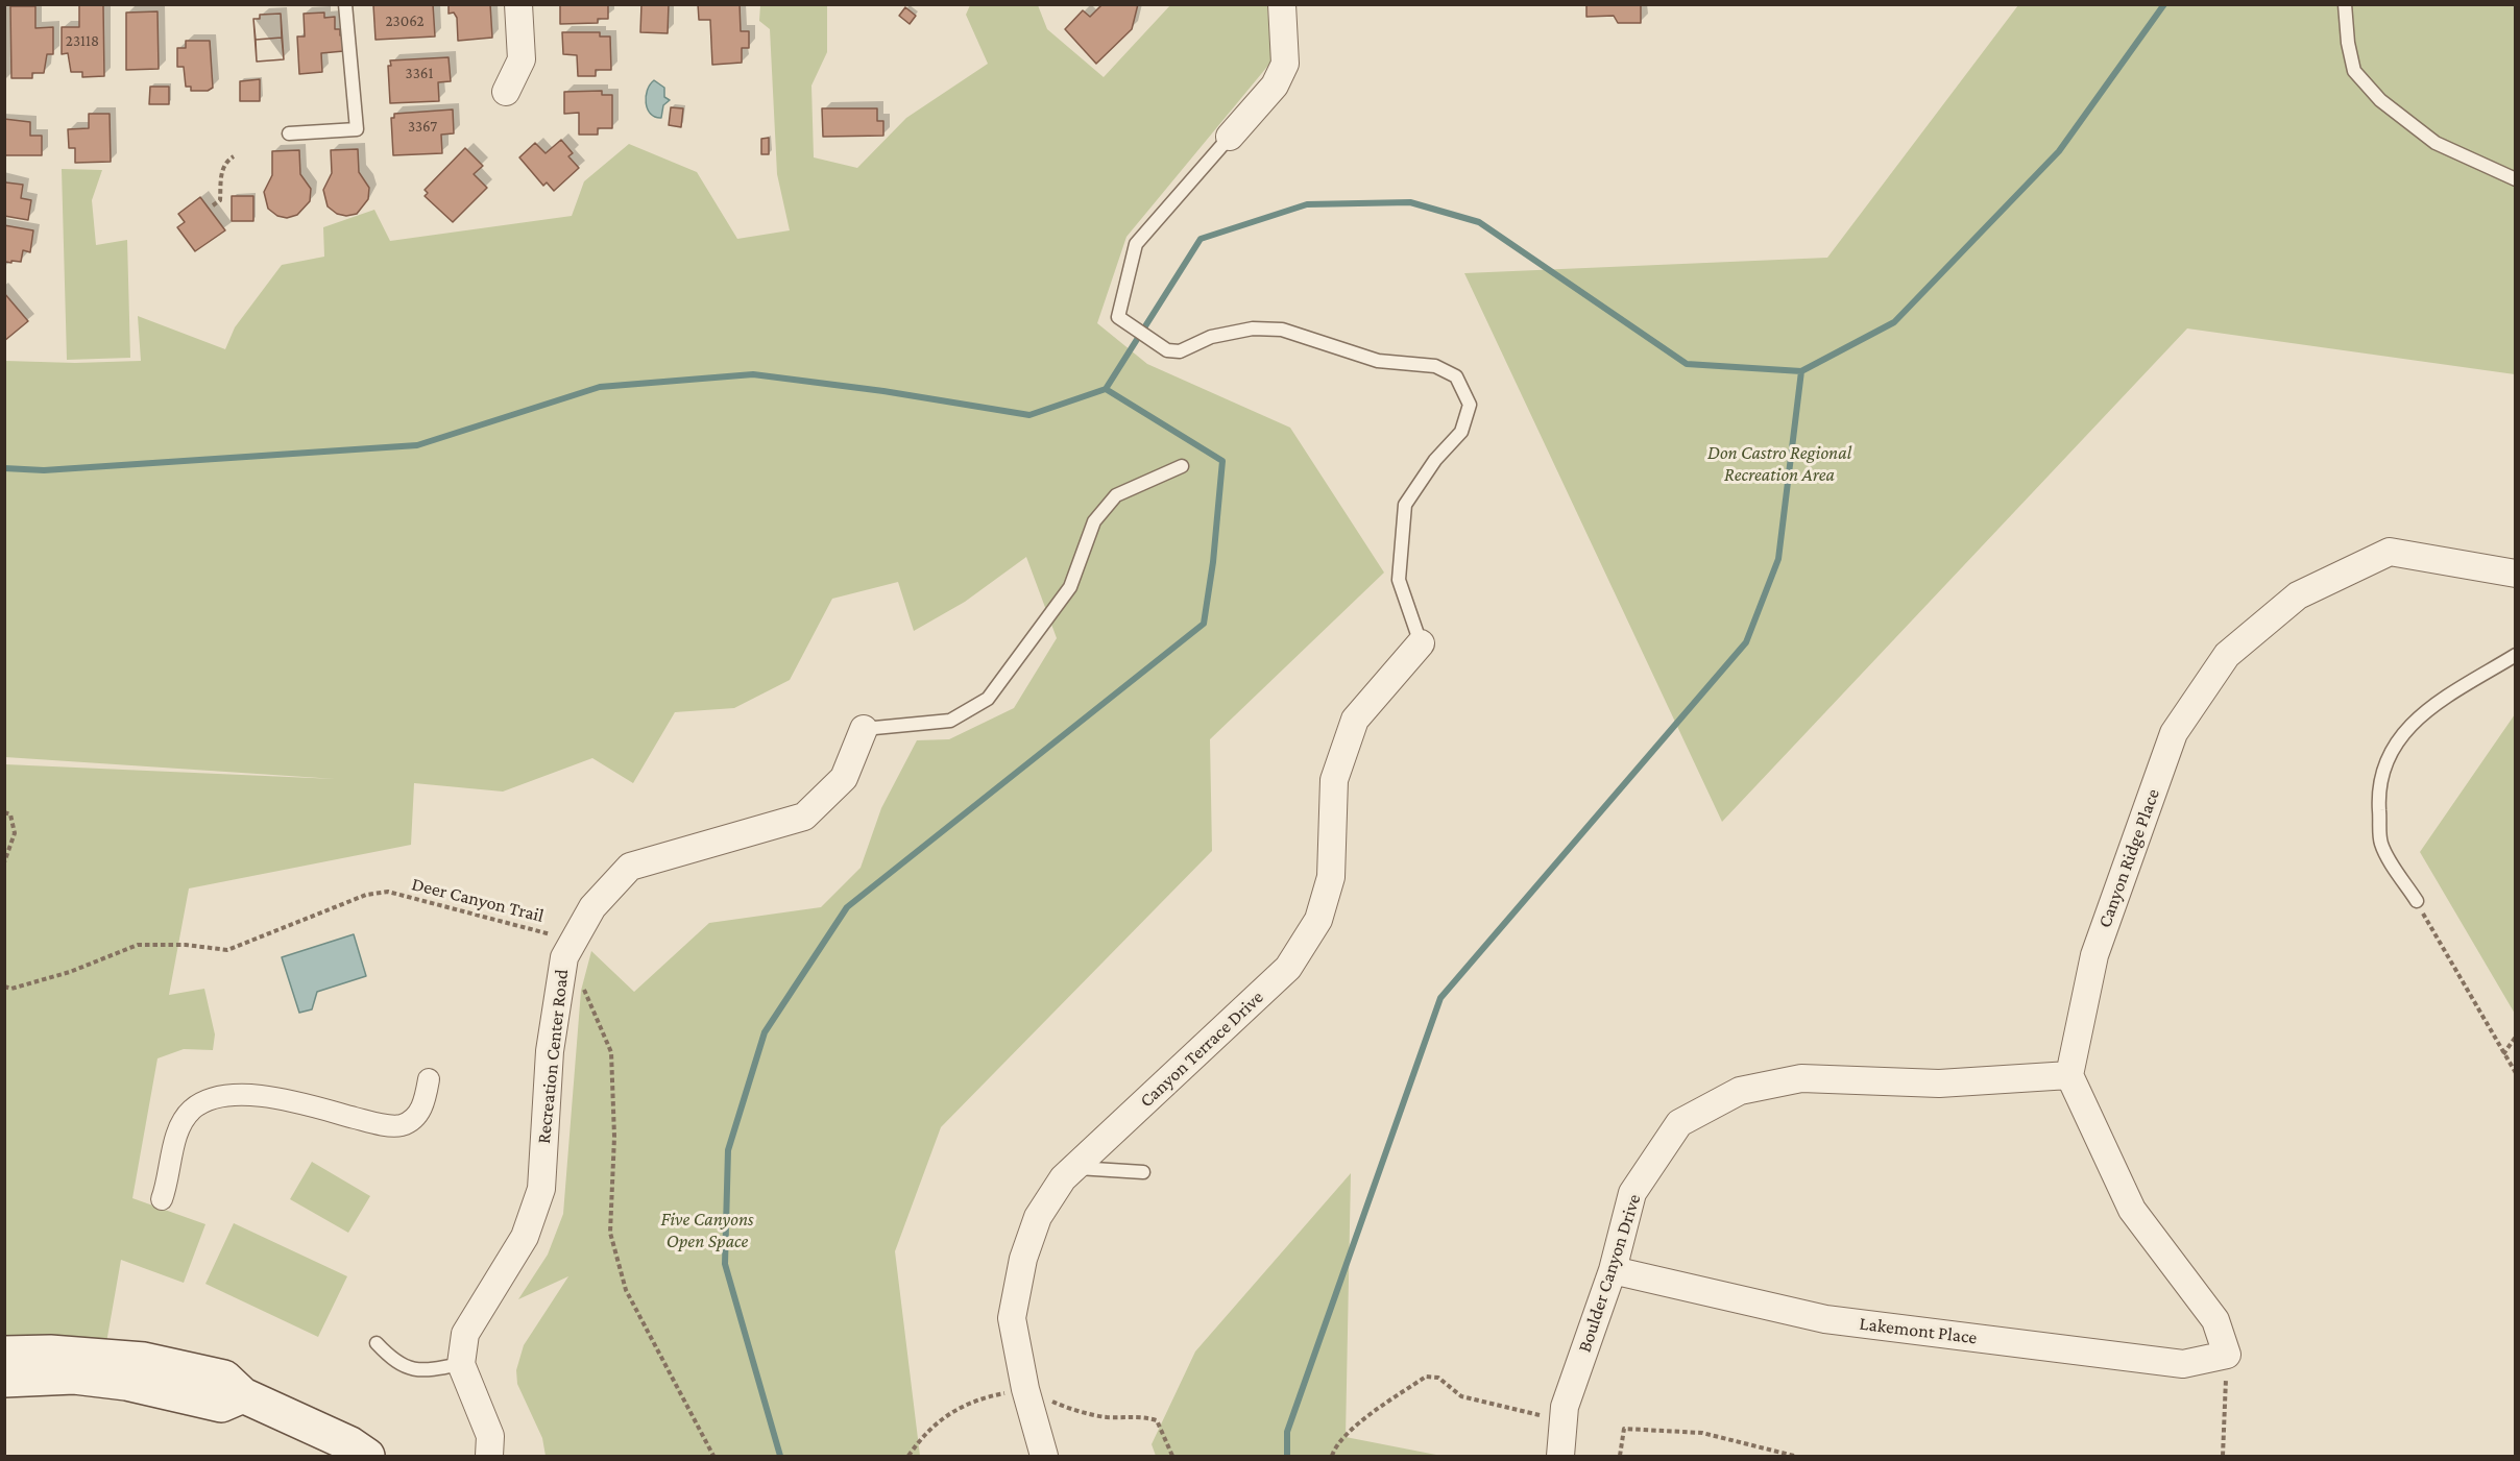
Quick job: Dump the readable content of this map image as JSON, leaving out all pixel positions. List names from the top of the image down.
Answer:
{
  "streets": {
    "street": [
      "Canyon Ridge Place",
      "Canyon Terrace Drive",
      "Recreation Center Road",
      "Boulder Canyon Drive",
      "Lakemont Place"
    ],
    "path": ["Deer Canyon Trail"]
  },
  "crossings": [
    ["Canyon Ridge Place", "Boulder Canyon Drive"],
    ["Deer Canyon Trail", "Recreation Center Road"],
    ["Boulder Canyon Drive", "Lakemont Place"]
  ],
  "parks": ["Don Castro Regional Recreation Area", "Five Canyons Open Space"],
  "house_numbers": [
    "23062",
    "23118",
    "3361",
    "3367"
  ]
}
